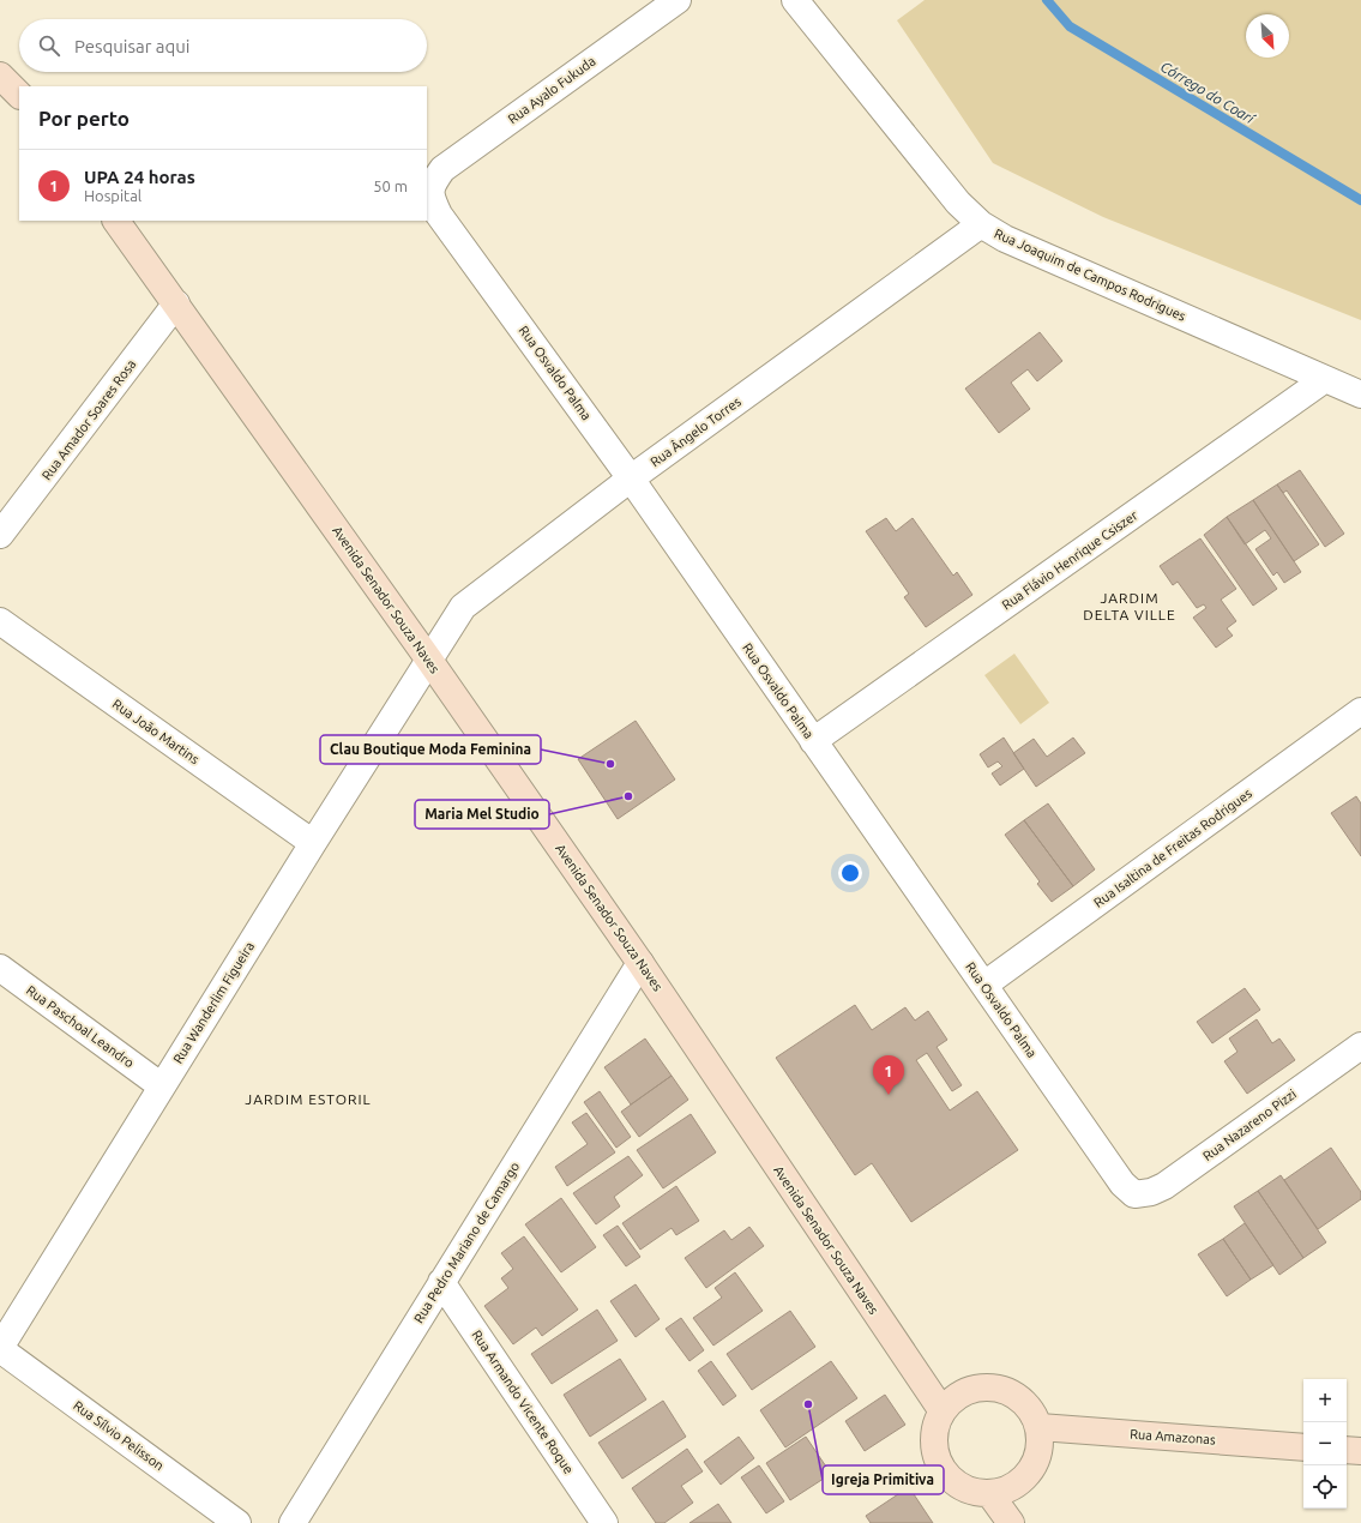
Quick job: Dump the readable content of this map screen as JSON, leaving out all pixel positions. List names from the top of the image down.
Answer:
{
  "streets": {
    "street": [
      "Rua Ayalo Fukuda",
      "Rua Joaquim de Campos Rodrigues",
      "Rua Osvaldo Palma",
      "Rua Amador Soares Rosa",
      "Rua Ângelo Torres",
      "Rua Flávio Henrique Csiszer",
      "Avenida Senador Souza Naves",
      "Rua João Martins",
      "Rua Isaltina de Freitas Rodrigues",
      "Rua Wanderlim Figueira",
      "Rua Paschoal Leandro",
      "Rua Nazareno Pizzi",
      "Rua Pedro Mariano de Camargo",
      "Rua Armando Vicente Roque",
      "Rua Sílvio Pelisson",
      "Rua Amazonas"
    ]
  },
  "crossings": [
    ["Rua Ayalo Fukuda", "Rua Osvaldo Palma"],
    ["Rua Joaquim de Campos Rodrigues", "Rua Ângelo Torres"],
    ["Rua Joaquim de Campos Rodrigues", "Rua Flávio Henrique Csiszer"],
    ["Rua Osvaldo Palma", "Rua Ângelo Torres"],
    ["Rua Osvaldo Palma", "Rua Flávio Henrique Csiszer"],
    ["Rua Osvaldo Palma", "Rua Isaltina de Freitas Rodrigues"],
    ["Rua Osvaldo Palma", "Rua Nazareno Pizzi"],
    ["Rua Amador Soares Rosa", "Avenida Senador Souza Naves"],
    ["Rua Ângelo Torres", "Avenida Senador Souza Naves"],
    ["Rua Ângelo Torres", "Rua Wanderlim Figueira"],
    ["Avenida Senador Souza Naves", "Rua Wanderlim Figueira"],
    ["Avenida Senador Souza Naves", "Rua Pedro Mariano de Camargo"],
    ["Avenida Senador Souza Naves", "Rua Amazonas"],
    ["Rua João Martins", "Rua Wanderlim Figueira"],
    ["Rua Wanderlim Figueira", "Rua Paschoal Leandro"],
    ["Rua Wanderlim Figueira", "Rua Sílvio Pelisson"],
    ["Rua Pedro Mariano de Camargo", "Rua Armando Vicente Roque"]
  ],
  "districts": ["JARDIM DELTA VILLE", "JARDIM ESTORIL"],
  "water": ["Córrego do Coarí"],
  "places": ["Clau Boutique Moda Feminina", "Maria Mel Studio", "Igreja Primitiva"],
  "north": "bottom right",
  "page": {
    "search": "Pesquisar aqui",
    "heading": "Por perto",
    "list": [
      {
        "mark": "1",
        "name": "UPA 24 horas",
        "note": "Hospital",
        "value": "50 m"
      }
    ],
    "pins": "1",
    "map_buttons": ["+", "−"]
  }
}
